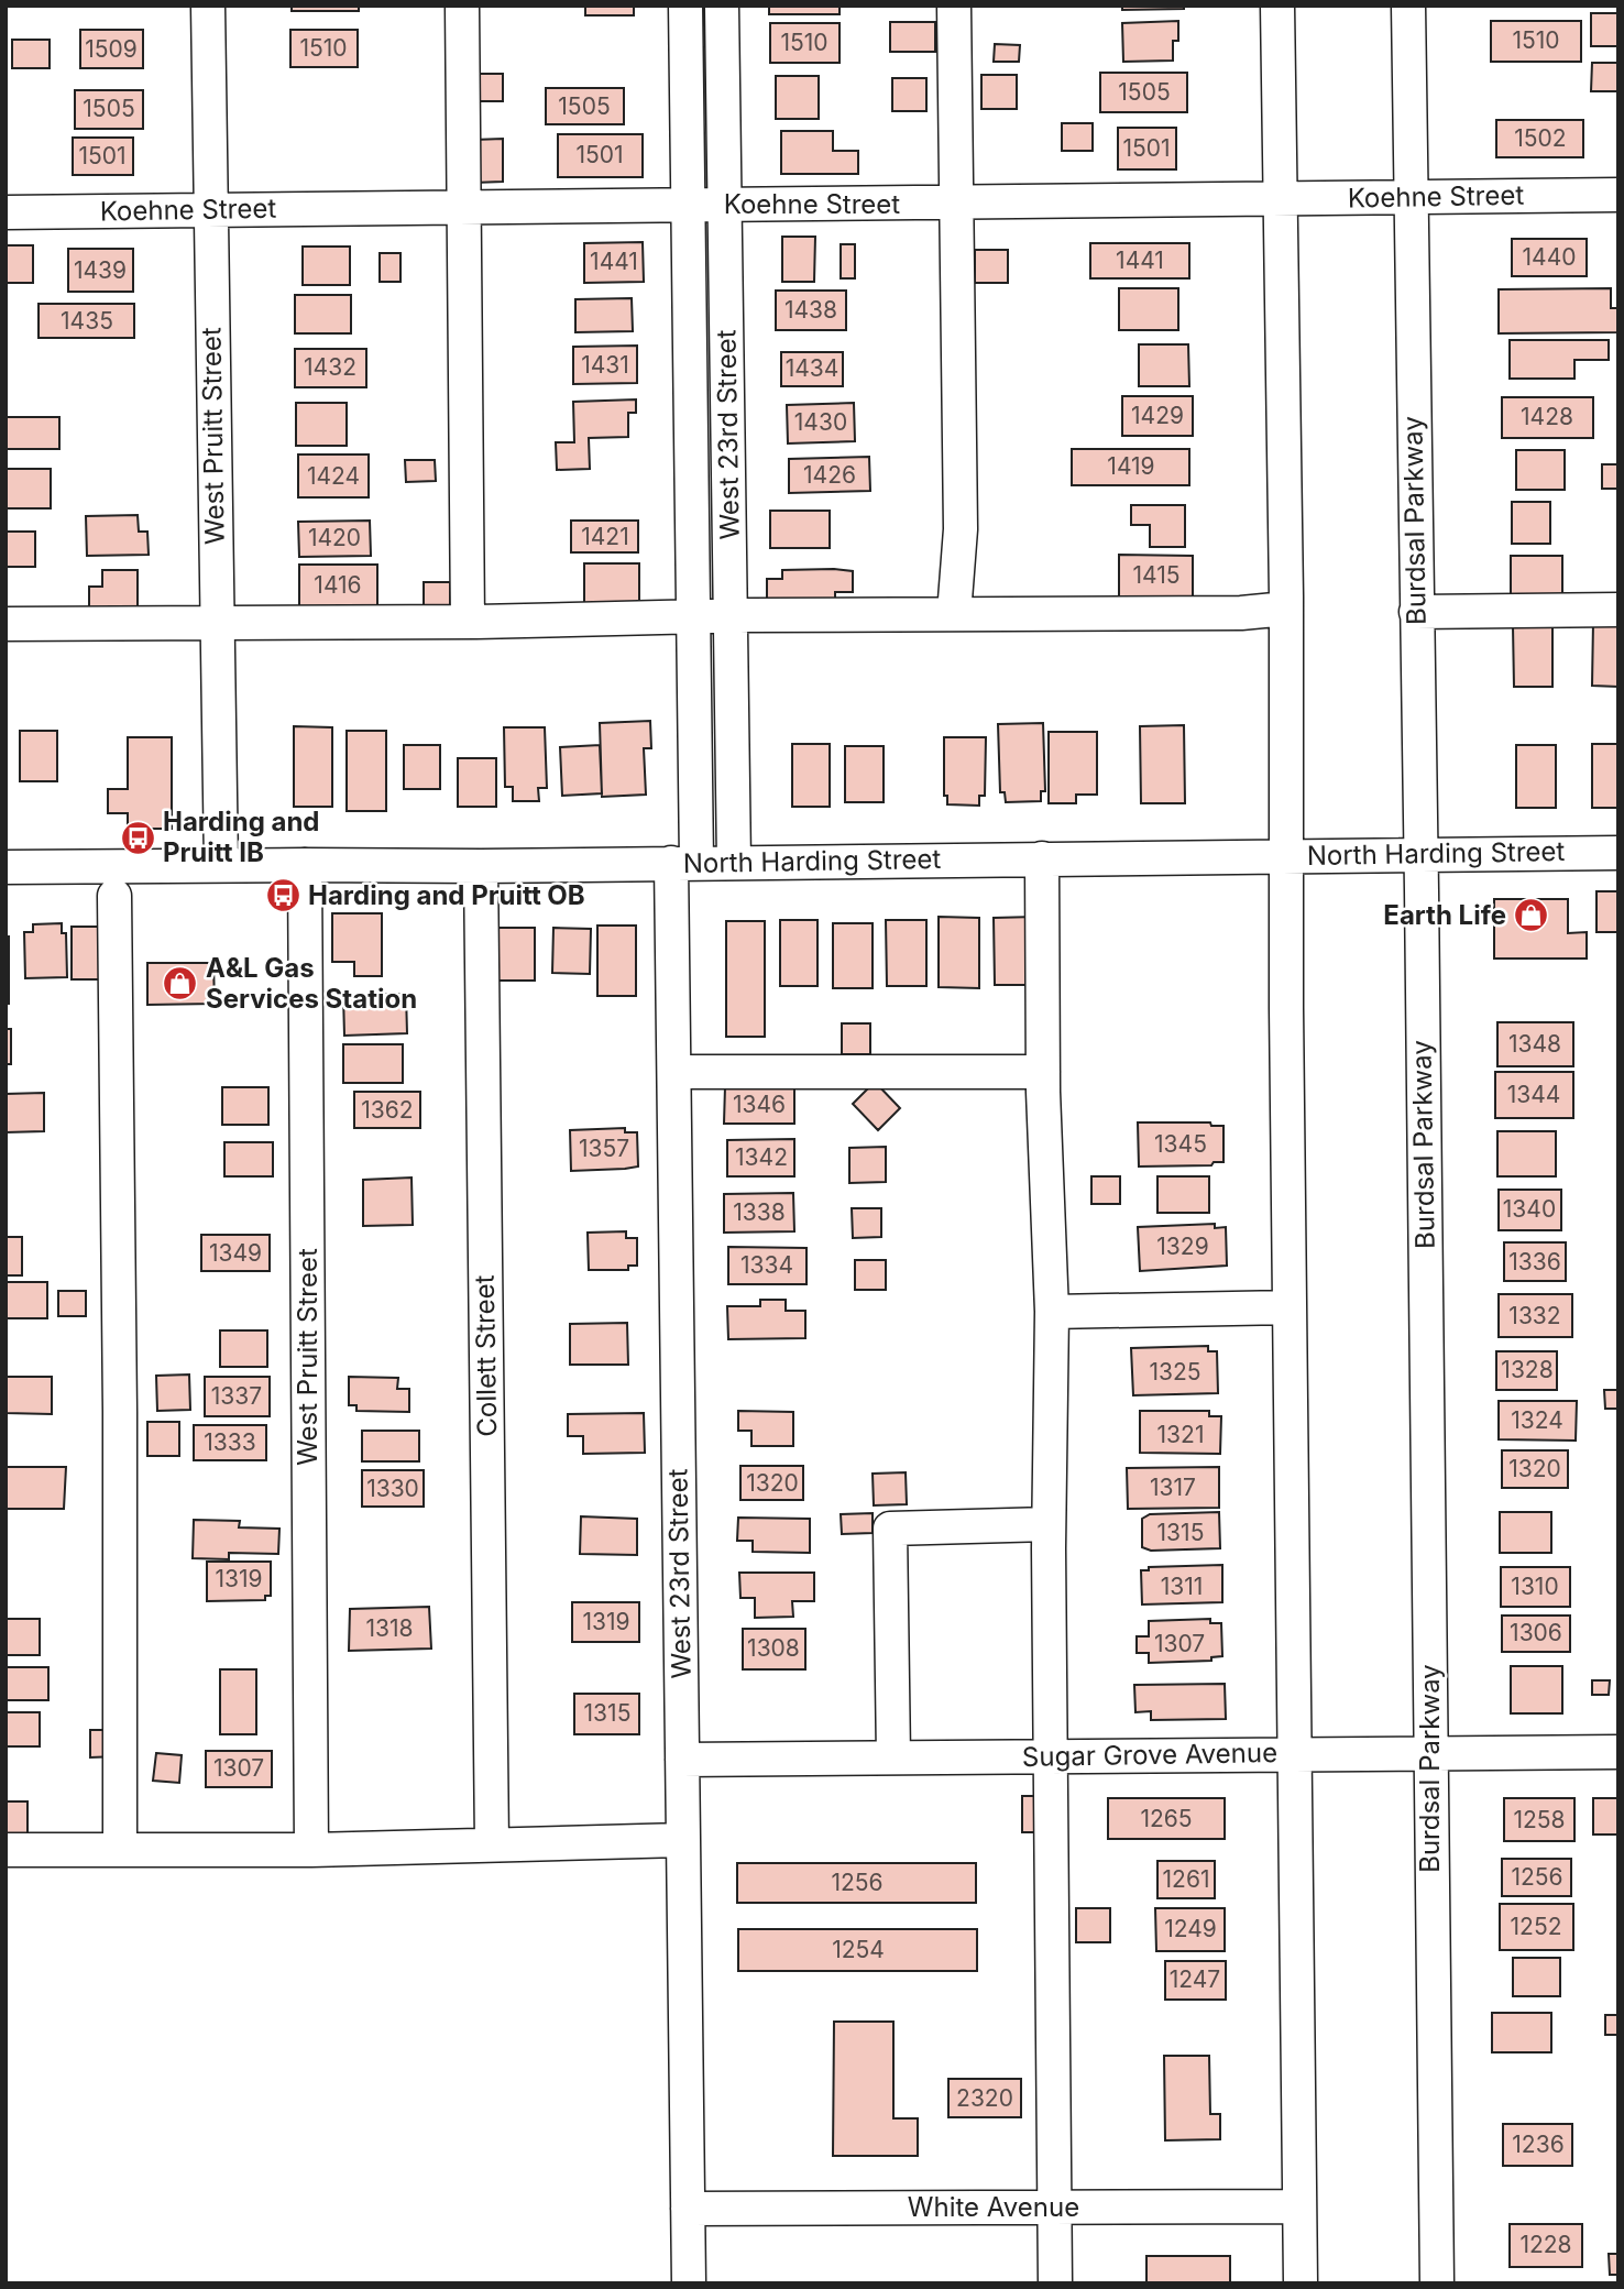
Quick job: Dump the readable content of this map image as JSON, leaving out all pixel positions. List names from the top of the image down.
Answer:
{
  "streets": {
    "street": [
      "Koehne Street",
      "West 23rd Street",
      "West Pruitt Street",
      "Burdsal Parkway",
      "North Harding Street",
      "Collett Street",
      "Sugar Grove Avenue",
      "White Avenue"
    ]
  },
  "crossings": [
    ["Koehne Street", "West 23rd Street"],
    ["Koehne Street", "West Pruitt Street"],
    ["Koehne Street", "Burdsal Parkway"],
    ["West 23rd Street", "North Harding Street"],
    ["West 23rd Street", "Sugar Grove Avenue"],
    ["West 23rd Street", "White Avenue"],
    ["West Pruitt Street", "North Harding Street"],
    ["Burdsal Parkway", "North Harding Street"],
    ["Burdsal Parkway", "Sugar Grove Avenue"],
    ["North Harding Street", "Collett Street"]
  ],
  "places": {
    "bus stop": ["Harding and Pruitt IB", "Harding and Pruitt OB"],
    "shop": ["Earth Life", "A&L Gas Services Station"]
  },
  "house_numbers": [
    "1510",
    "1510",
    "1510",
    "1509",
    "1505",
    "1505",
    "1505",
    "1502",
    "1501",
    "1501",
    "1501",
    "1440",
    "1441",
    "1441",
    "1439",
    "1438",
    "1435",
    "1431",
    "1432",
    "1434",
    "1429",
    "1428",
    "1430",
    "1419",
    "1426",
    "1424",
    "1421",
    "1420",
    "1415",
    "1416",
    "1348",
    "1344",
    "1346",
    "1362",
    "1345",
    "1357",
    "1342",
    "1340",
    "1338",
    "1329",
    "1349",
    "1336",
    "1334",
    "1332",
    "1328",
    "1325",
    "1337",
    "1324",
    "1321",
    "1333",
    "1320",
    "1320",
    "1317",
    "1330",
    "1315",
    "1319",
    "1311",
    "1310",
    "1319",
    "1318",
    "1306",
    "1307",
    "1308",
    "1315",
    "1307",
    "1265",
    "1258",
    "1256",
    "1261",
    "1256",
    "1252",
    "1249",
    "1254",
    "1247",
    "2320",
    "1236",
    "1228"
  ]
}
